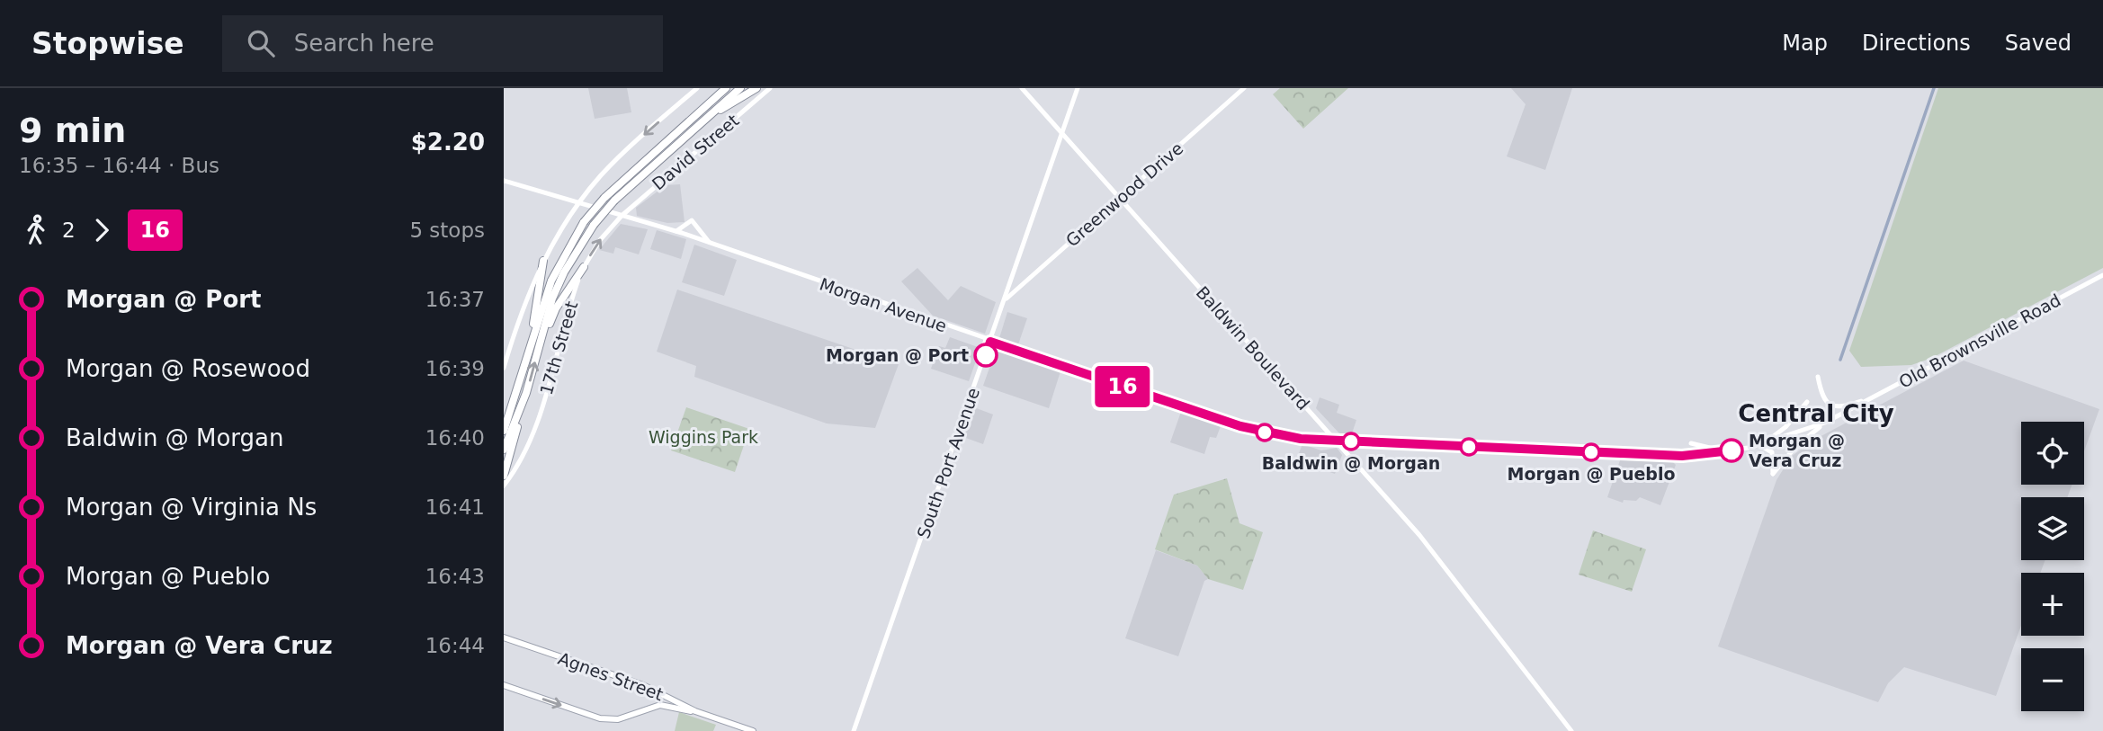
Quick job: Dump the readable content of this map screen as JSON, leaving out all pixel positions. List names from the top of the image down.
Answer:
{
  "streets": {
    "main road": [
      "David Street",
      "Greenwood Drive",
      "Morgan Avenue",
      "Old Brownsville Road",
      "17th Street",
      "Baldwin Boulevard",
      "South Port Avenue",
      "Agnes Street"
    ]
  },
  "crossings": [
    ["David Street", "Morgan Avenue"],
    ["David Street", "17th Street"],
    ["Greenwood Drive", "Baldwin Boulevard"],
    ["Greenwood Drive", "South Port Avenue"],
    ["Morgan Avenue", "Old Brownsville Road"],
    ["Morgan Avenue", "17th Street"],
    ["Morgan Avenue", "Baldwin Boulevard"],
    ["Morgan Avenue", "South Port Avenue"],
    ["Baldwin Boulevard", "South Port Avenue"]
  ],
  "districts": ["Central City"],
  "parks": ["Wiggins Park"],
  "places": [
    "Morgan @ Port",
    "Baldwin @ Morgan",
    "Morgan @ Vera Cruz",
    "Morgan @ Pueblo"
  ],
  "lines": ["bus line 16"],
  "page": {
    "header": "Stopwise",
    "search": "Search here",
    "nav": ["Map", "Directions", "Saved"],
    "heading": ["9 min", "16:35 – 16:44 · Bus", "$2.20"],
    "on_map": "16",
    "legs": ["2", "16", "5 stops"],
    "list": [
      {
        "name": "Morgan @ Port",
        "value": "16:37"
      },
      {
        "name": "Morgan @ Rosewood",
        "value": "16:39"
      },
      {
        "name": "Baldwin @ Morgan",
        "value": "16:40"
      },
      {
        "name": "Morgan @ Virginia Ns",
        "value": "16:41"
      },
      {
        "name": "Morgan @ Pueblo",
        "value": "16:43"
      },
      {
        "name": "Morgan @ Vera Cruz",
        "value": "16:44"
      }
    ],
    "map_buttons": ["+", "−"]
  }
}
